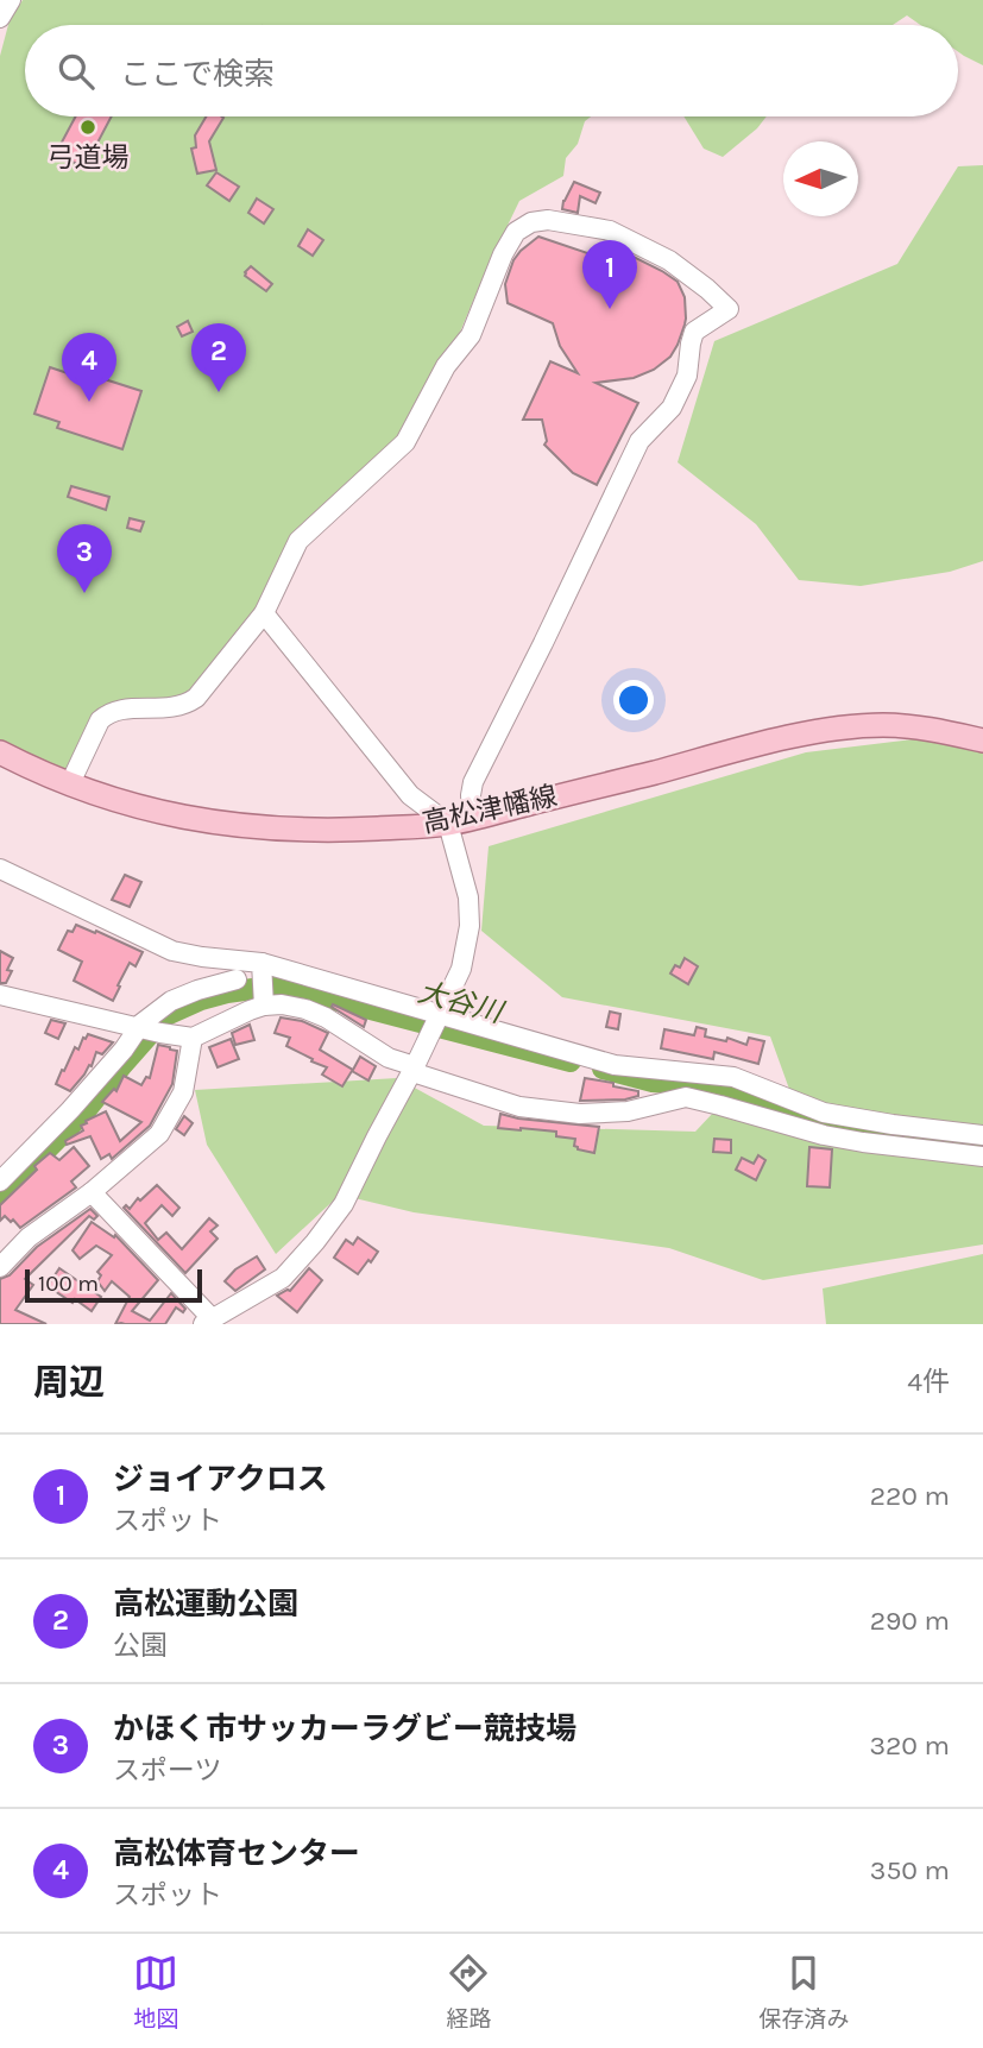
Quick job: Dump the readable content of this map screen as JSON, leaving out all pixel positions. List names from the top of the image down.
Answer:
{
  "streets": {
    "main road": ["高松津幡線"]
  },
  "water": ["大谷川"],
  "places": ["弓道場"],
  "scale_bar": "100 m",
  "north": "left",
  "page": {
    "search": "ここで検索",
    "pins": [
      "1",
      "2",
      "4",
      "3"
    ],
    "scale": "100 m",
    "heading": ["周辺", "4件"],
    "list": [
      {
        "mark": "1",
        "name": "ジョイアクロス",
        "note": "スポット",
        "value": "220 m"
      },
      {
        "mark": "2",
        "name": "高松運動公園",
        "note": "公園",
        "value": "290 m"
      },
      {
        "mark": "3",
        "name": "かほく市サッカーラグビー競技場",
        "note": "スポーツ",
        "value": "320 m"
      },
      {
        "mark": "4",
        "name": "高松体育センター",
        "note": "スポット",
        "value": "350 m"
      }
    ],
    "nav": ["地図", "経路", "保存済み"]
  }
}
